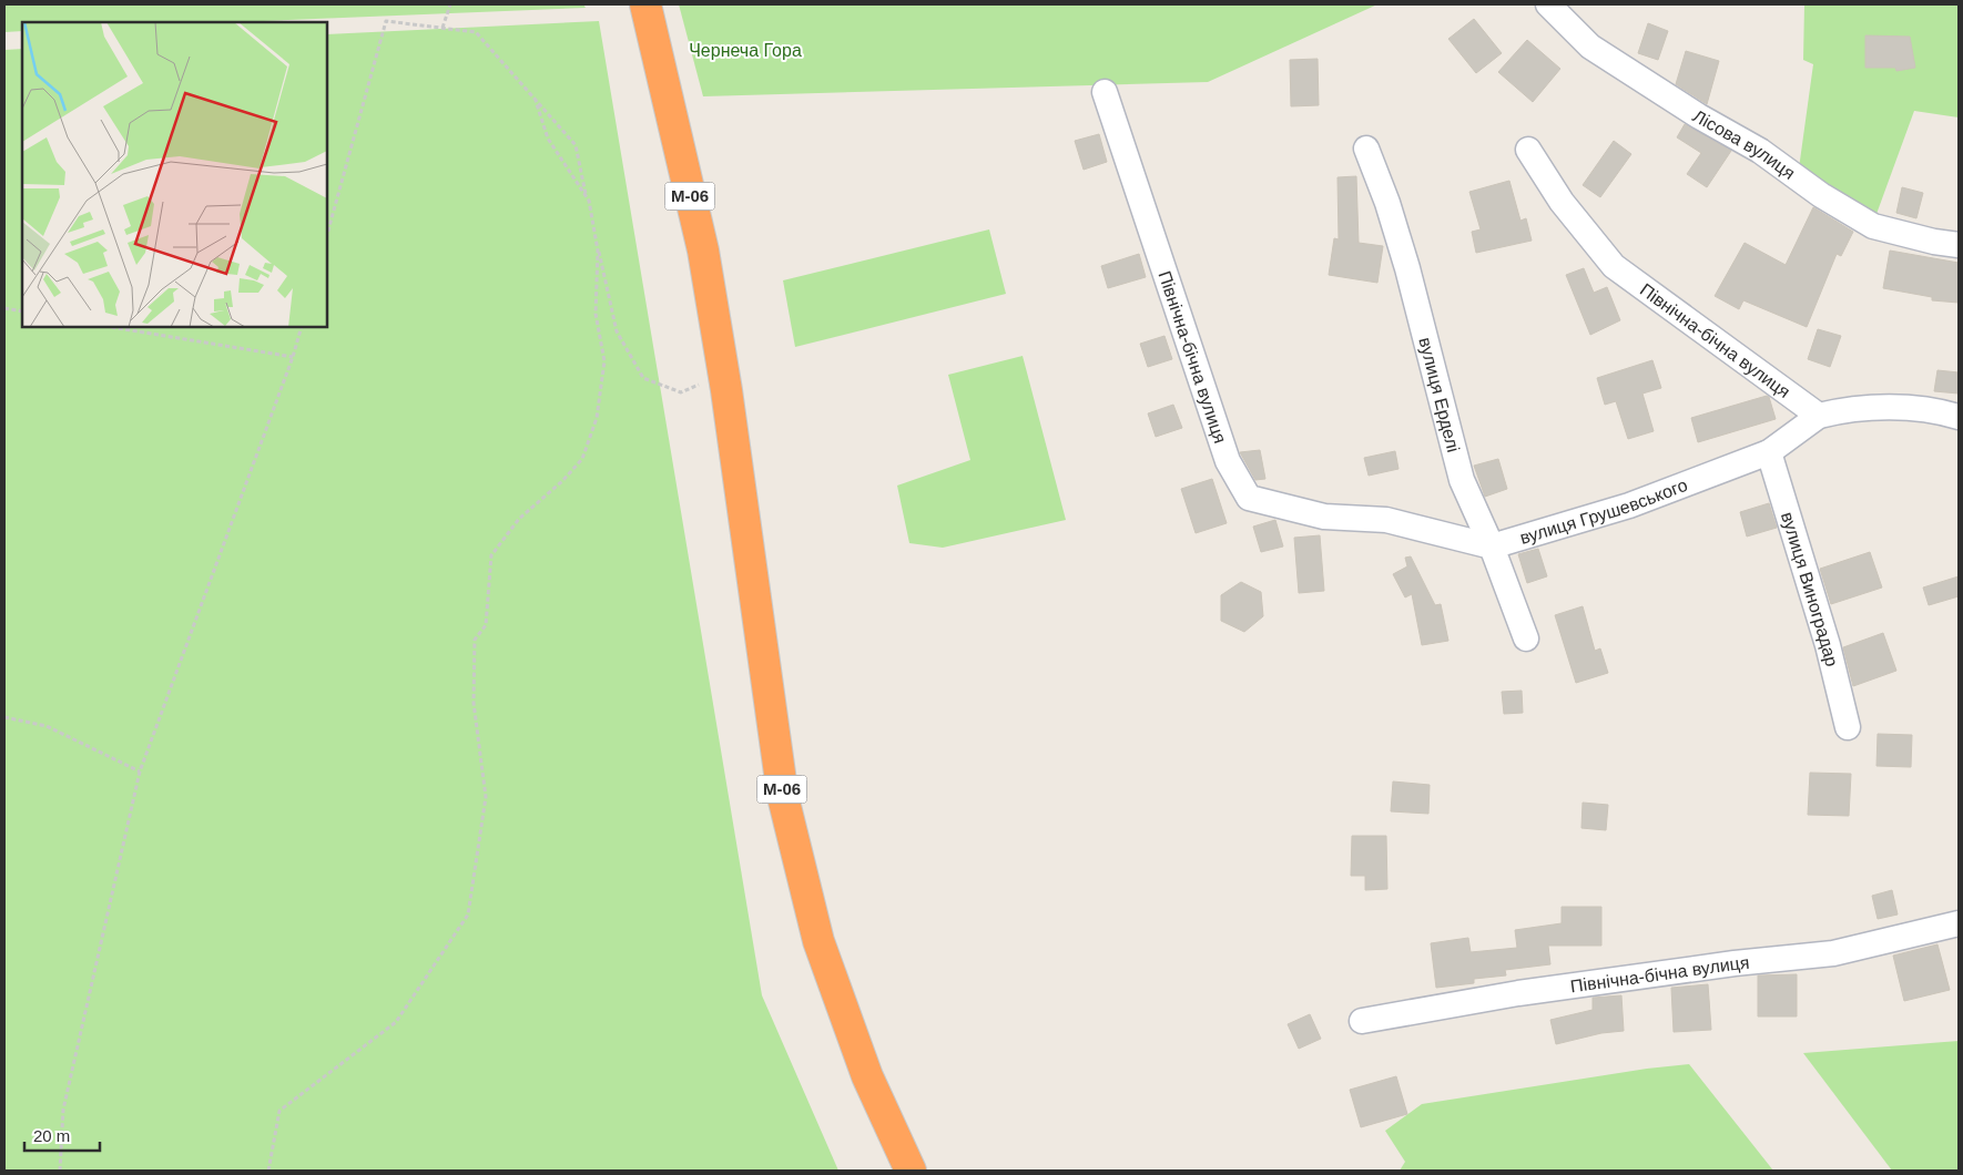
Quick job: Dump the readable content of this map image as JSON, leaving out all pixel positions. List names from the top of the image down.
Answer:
{
  "streets": {
    "highway": ["М-06"],
    "street": [
      "Лісова вулиця",
      "Північна-бічна вулиця",
      "вулиця Ерделі",
      "вулиця Грушевського",
      "вулиця Виноградар"
    ]
  },
  "crossings": [
    ["Північна-бічна вулиця", "вулиця Ерделі"],
    ["Північна-бічна вулиця", "вулиця Грушевського"],
    ["вулиця Ерделі", "вулиця Грушевського"],
    ["вулиця Грушевського", "вулиця Виноградар"]
  ],
  "parks": ["Чернеча Гора"],
  "scale_bar": "20 m"
}
